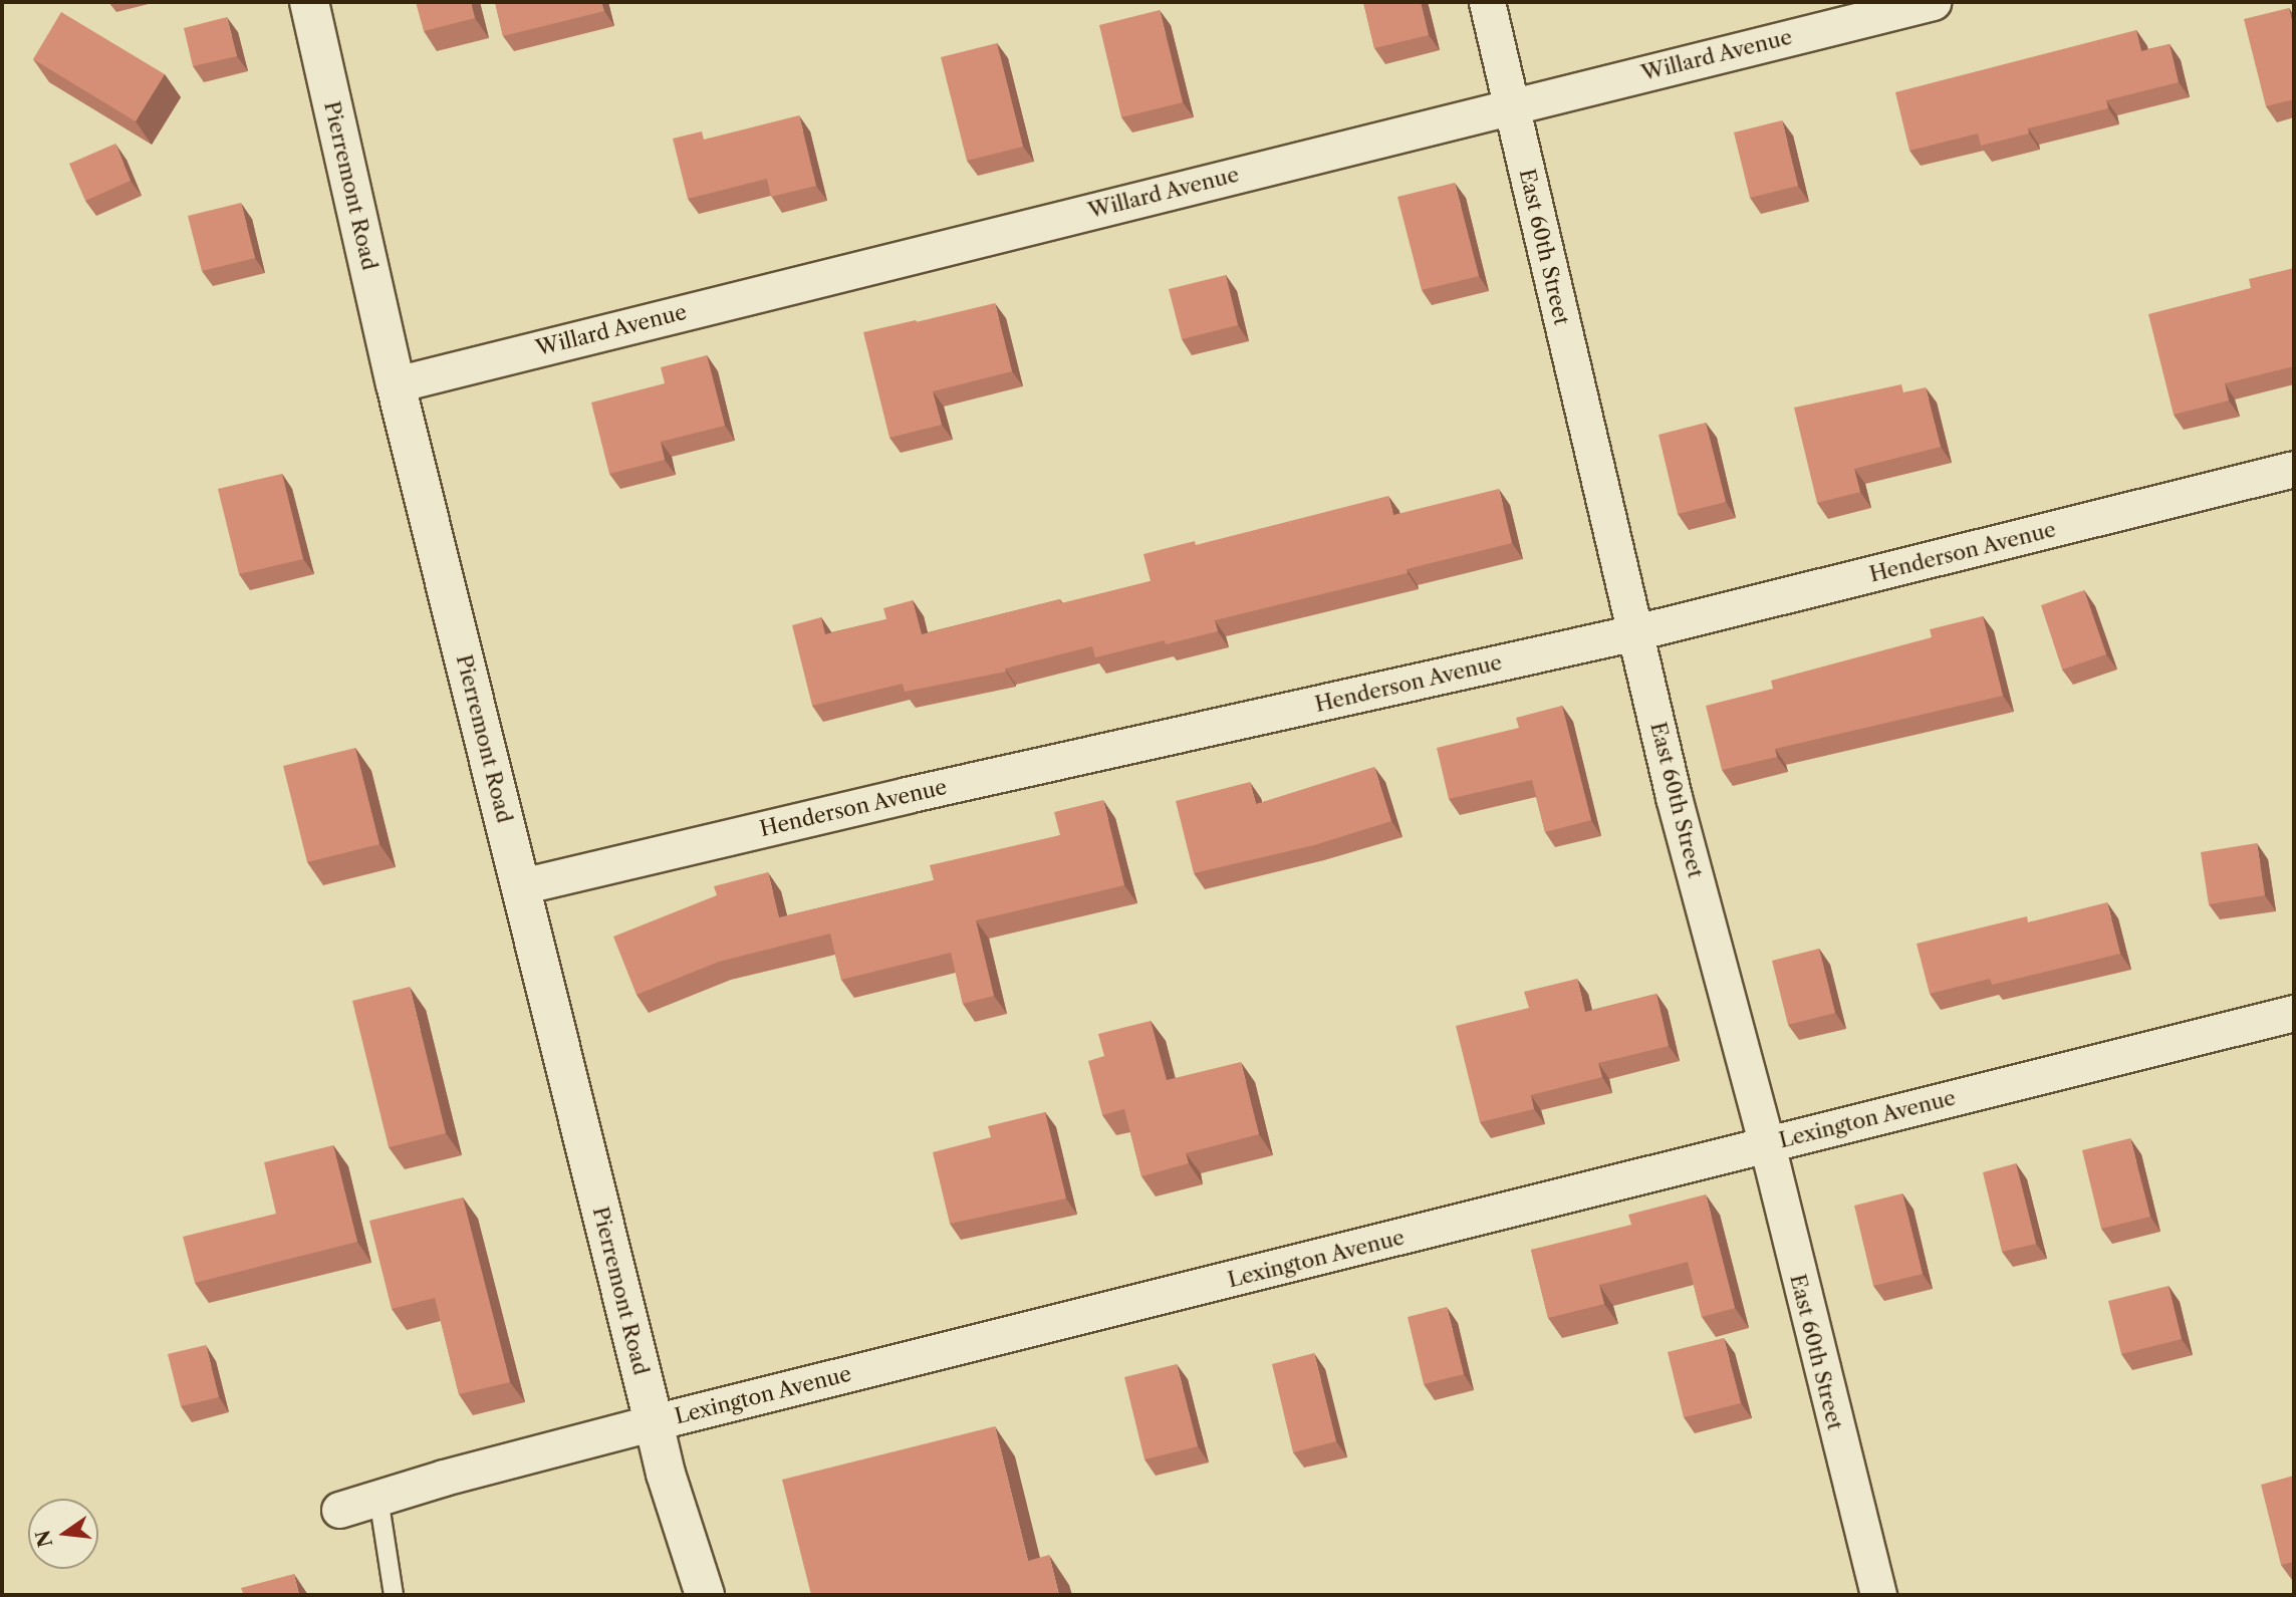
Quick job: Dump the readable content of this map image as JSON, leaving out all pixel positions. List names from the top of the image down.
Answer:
{
  "streets": {
    "main road": ["Pierremont Road"],
    "street": [
      "Willard Avenue",
      "East 60th Street",
      "Henderson Avenue",
      "Lexington Avenue"
    ]
  },
  "crossings": [
    ["Willard Avenue", "Pierremont Road"],
    ["Willard Avenue", "East 60th Street"],
    ["Pierremont Road", "Henderson Avenue"],
    ["Pierremont Road", "Lexington Avenue"],
    ["East 60th Street", "Henderson Avenue"],
    ["East 60th Street", "Lexington Avenue"]
  ],
  "north": "left"
}
